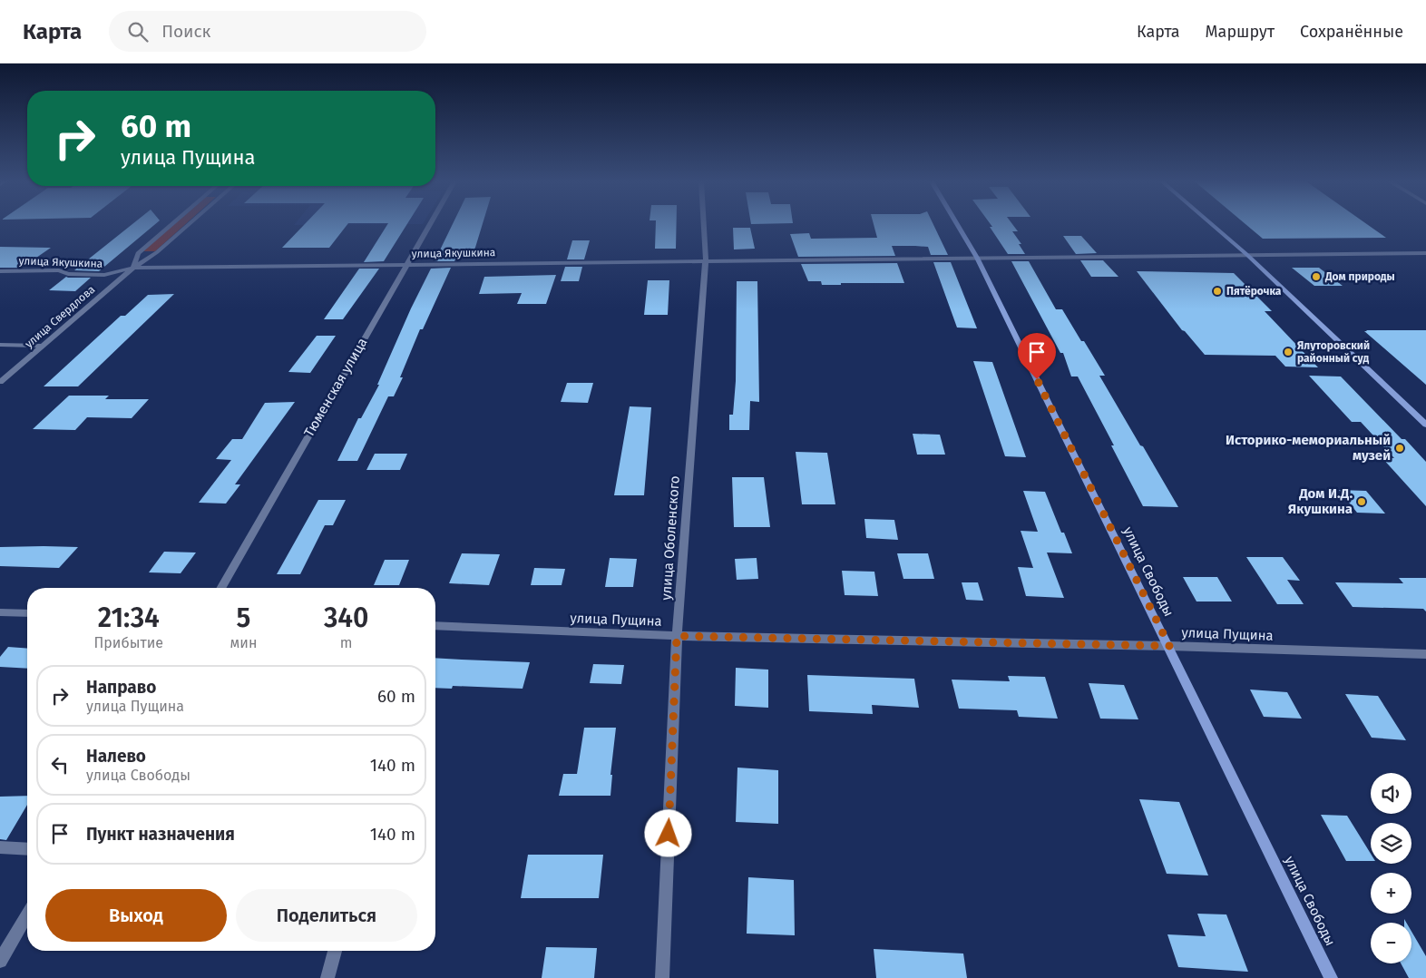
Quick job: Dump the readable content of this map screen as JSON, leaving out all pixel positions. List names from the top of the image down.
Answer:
{
  "streets": {
    "street": [
      "улица Якушкина",
      "улица Свердлова",
      "Тюменская улица",
      "улица Оболенского",
      "улица Свободы",
      "улица Пущина"
    ]
  },
  "crossings": [
    ["улица Якушкина", "улица Свердлова"],
    ["улица Якушкина", "Тюменская улица"],
    ["улица Якушкина", "улица Оболенского"],
    ["улица Якушкина", "улица Свободы"],
    ["улица Оболенского", "улица Пущина"],
    ["улица Свободы", "улица Пущина"]
  ],
  "places": [
    "Дом природы",
    "Пятёрочка",
    "Ялуторовский районный суд",
    "Историко-мемориальный музей",
    "Дом И.Д. Якушкина"
  ],
  "page": {
    "header": "Карта",
    "search": "Поиск",
    "nav": ["Карта", "Маршрут", "Сохранённые"],
    "turn": ["60 m", "улица Пущина"],
    "eta": [
      "21:34",
      "Прибытие",
      "5",
      "мин",
      "340",
      "m"
    ],
    "list": [
      {
        "name": "Направо",
        "note": "улица Пущина",
        "value": "60 m"
      },
      {
        "name": "Налево",
        "note": "улица Свободы",
        "value": "140 m"
      },
      {
        "name": "Пункт назначения",
        "value": "140 m"
      }
    ],
    "map_buttons": ["+", "−"],
    "buttons": ["Выход", "Поделиться"]
  }
}
